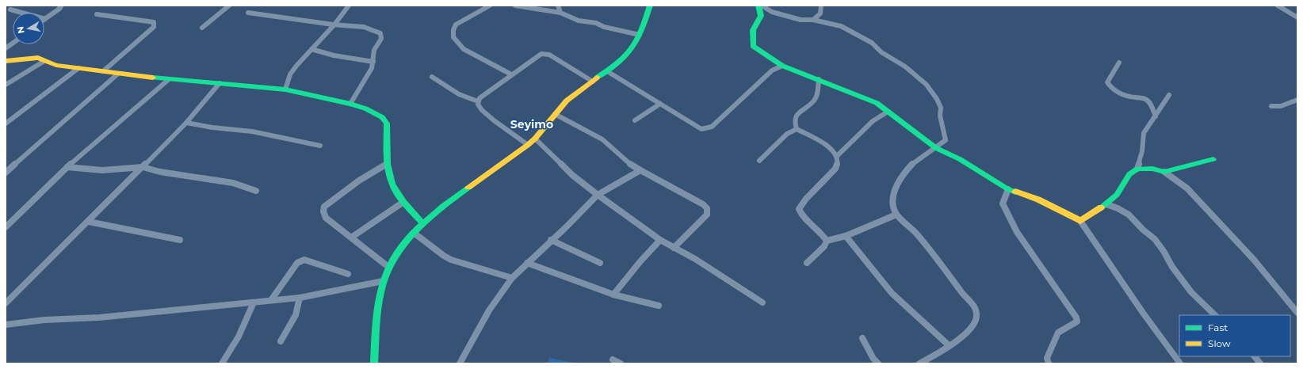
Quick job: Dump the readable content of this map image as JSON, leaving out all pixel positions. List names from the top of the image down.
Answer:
{
  "districts": ["Seyimo"],
  "legend": ["Fast", "Slow"],
  "north": "left"
}
